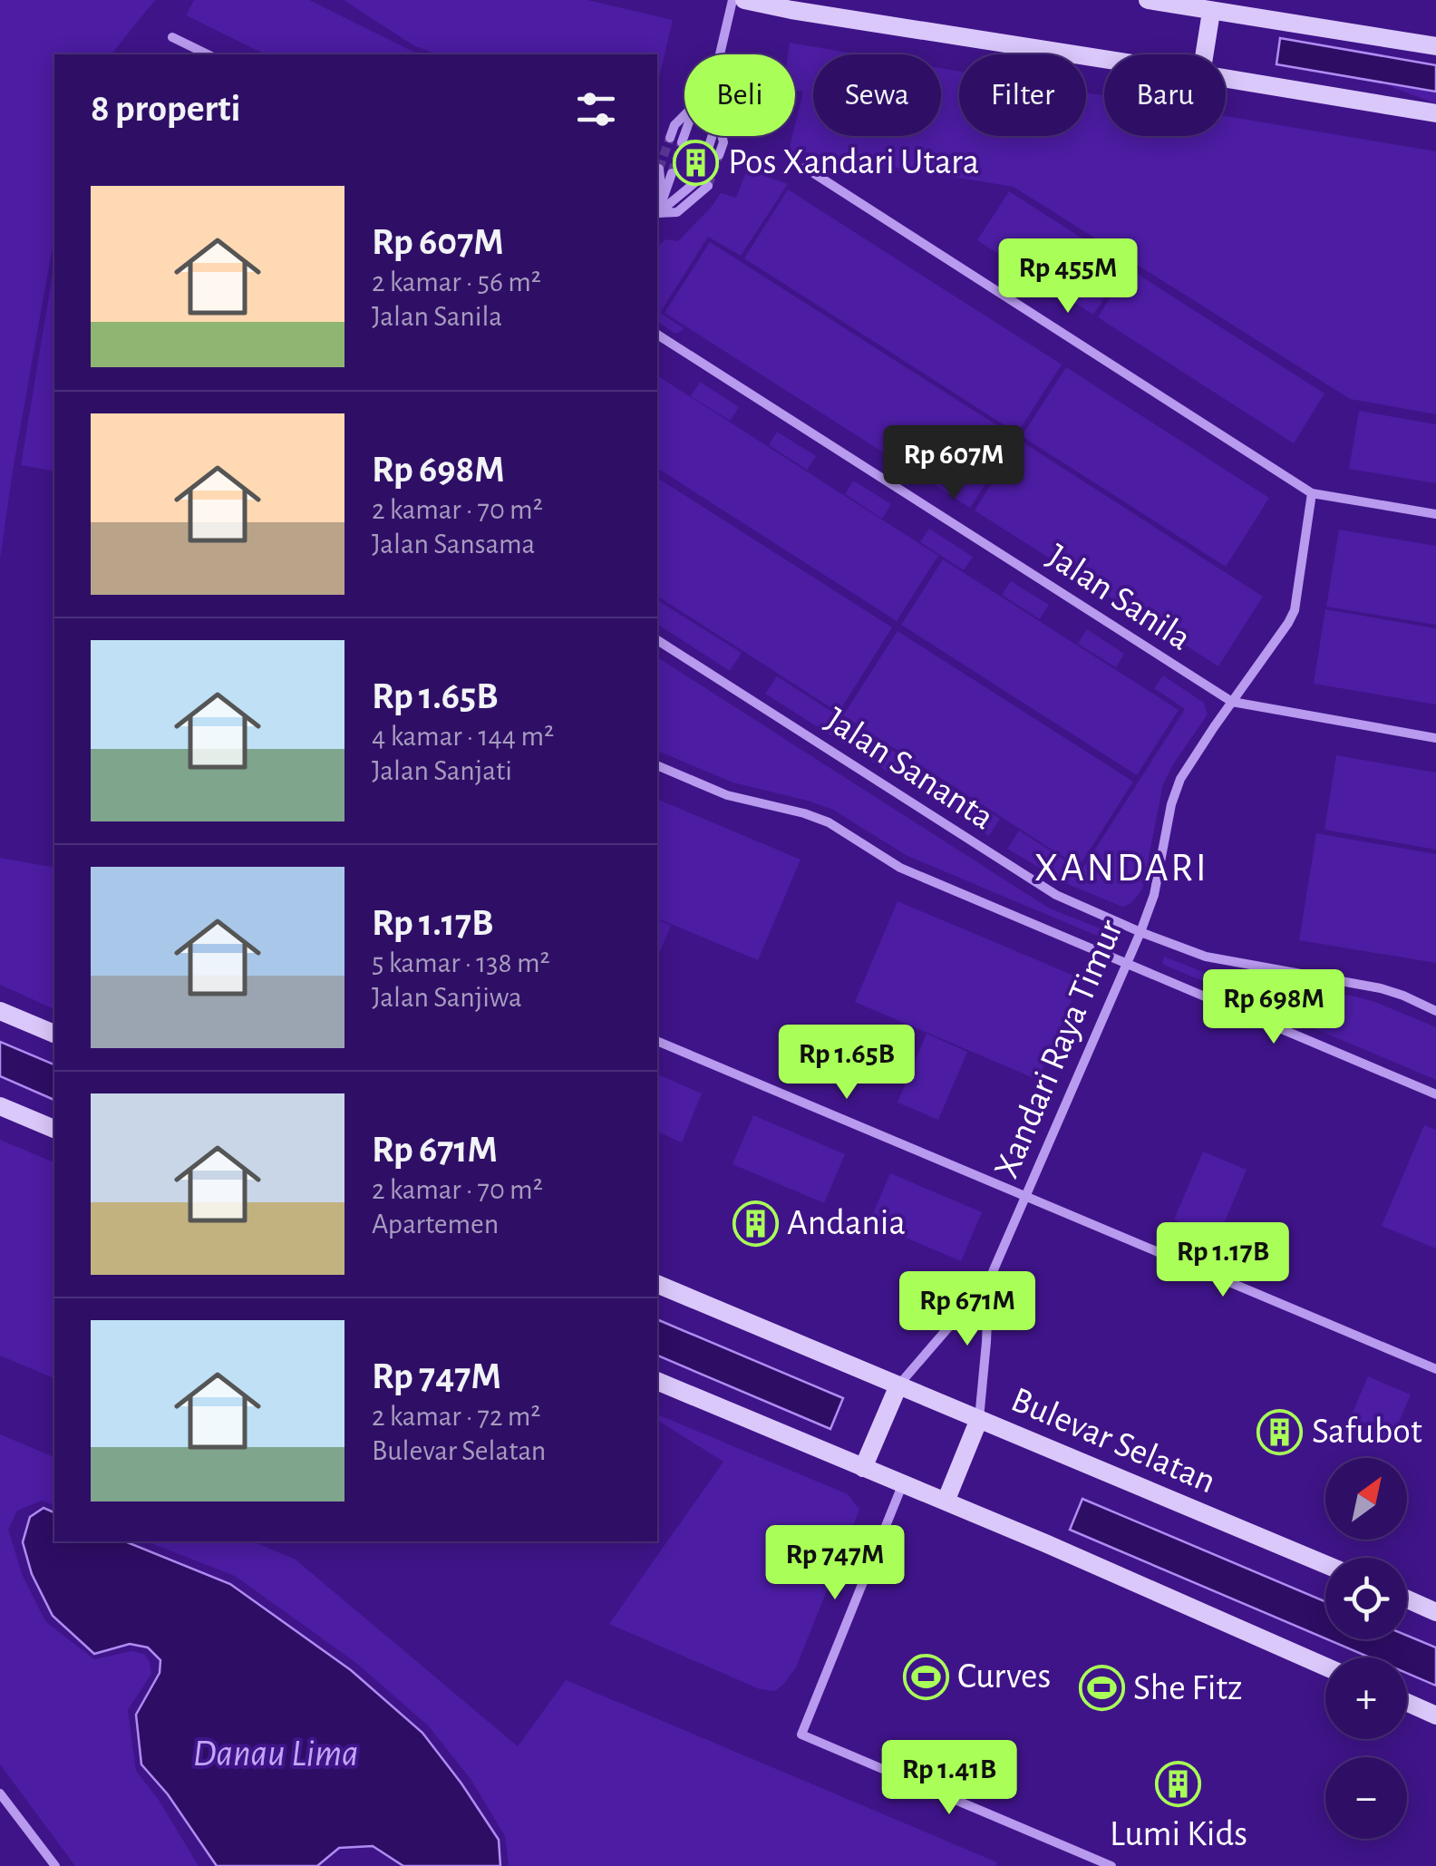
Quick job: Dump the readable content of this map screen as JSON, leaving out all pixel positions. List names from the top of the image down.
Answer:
{
  "streets": {
    "main road": ["Bulevar Selatan"],
    "street": ["Jalan Sanila", "Jalan Sananta", "Xandari Raya Timur"]
  },
  "crossings": [
    ["Jalan Sanila", "Xandari Raya Timur"],
    ["Jalan Sananta", "Xandari Raya Timur"]
  ],
  "districts": ["XANDARI"],
  "water": ["Danau Lima"],
  "places": {
    "building": [
      "Pos Xandari Utara",
      "Andania",
      "Safubot",
      "Lumi Kids"
    ],
    "sports": ["Curves", "She Fitz"]
  },
  "north": "top right",
  "page": {
    "chip": [
      "Beli",
      "Sewa",
      "Filter",
      "Baru"
    ],
    "heading": "8 properti",
    "list": [
      {
        "name": "Rp 607M",
        "note": "2 kamar · 56 m² · Jalan Sanila"
      },
      {
        "name": "Rp 698M",
        "note": "2 kamar · 70 m² · Jalan Sansama"
      },
      {
        "name": "Rp 1.65B",
        "note": "4 kamar · 144 m² · Jalan Sanjati"
      },
      {
        "name": "Rp 1.17B",
        "note": "5 kamar · 138 m² · Jalan Sanjiwa"
      },
      {
        "name": "Rp 671M",
        "note": "2 kamar · 70 m² · Apartemen"
      },
      {
        "name": "Rp 747M",
        "note": "2 kamar · 72 m² · Bulevar Selatan"
      }
    ],
    "price": [
      "Rp 455M",
      "Rp 607M",
      "Rp 698M",
      "Rp 1.65B",
      "Rp 1.17B",
      "Rp 671M",
      "Rp 747M",
      "Rp 1.41B"
    ],
    "map_buttons": ["+", "−"]
  }
}
